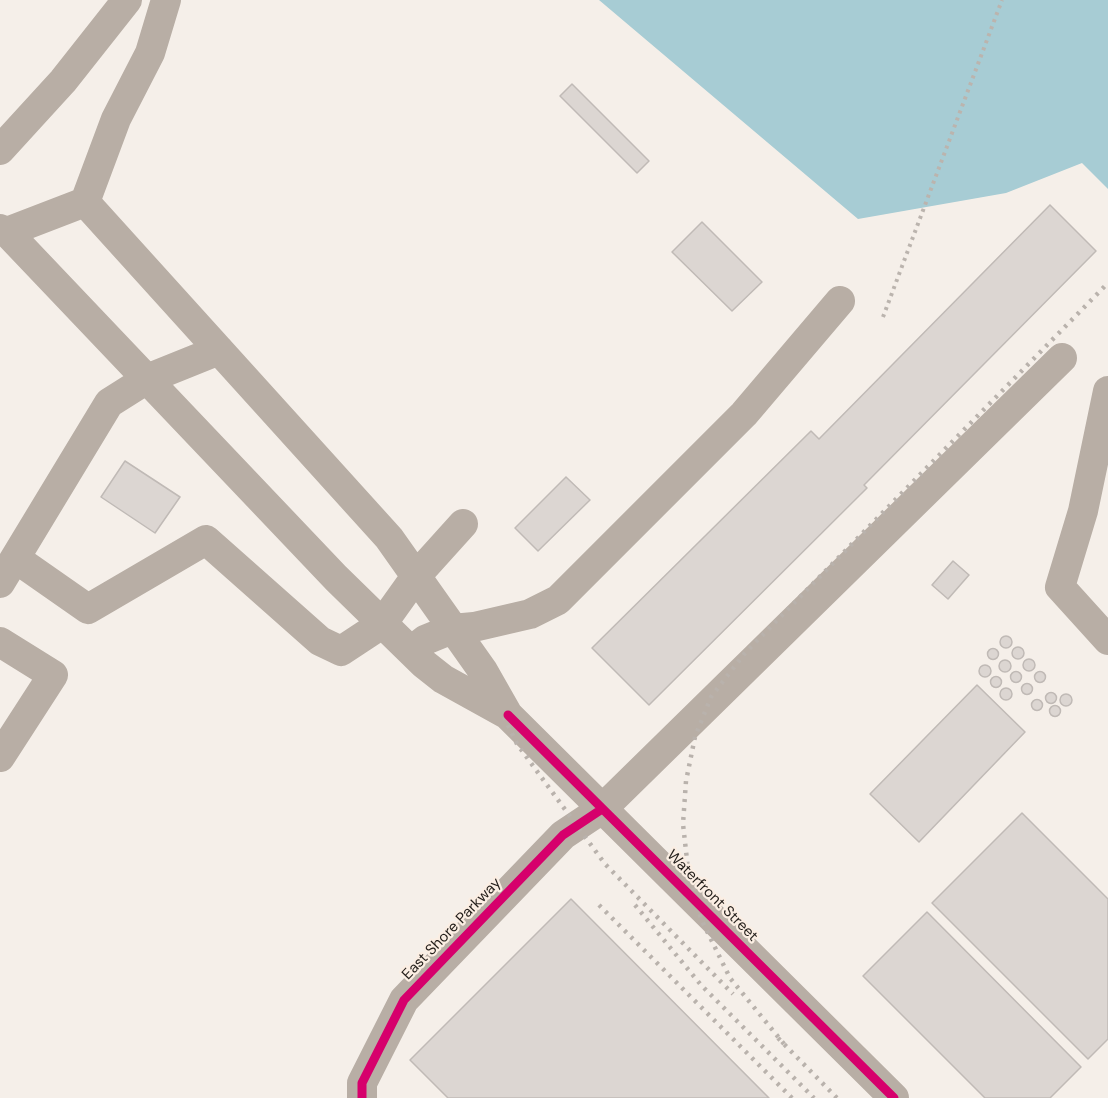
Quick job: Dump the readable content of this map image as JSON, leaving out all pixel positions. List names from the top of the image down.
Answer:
{
  "streets": {
    "street": ["Waterfront Street", "East Shore Parkway"]
  },
  "crossings": [
    ["Waterfront Street", "East Shore Parkway"]
  ]
}
